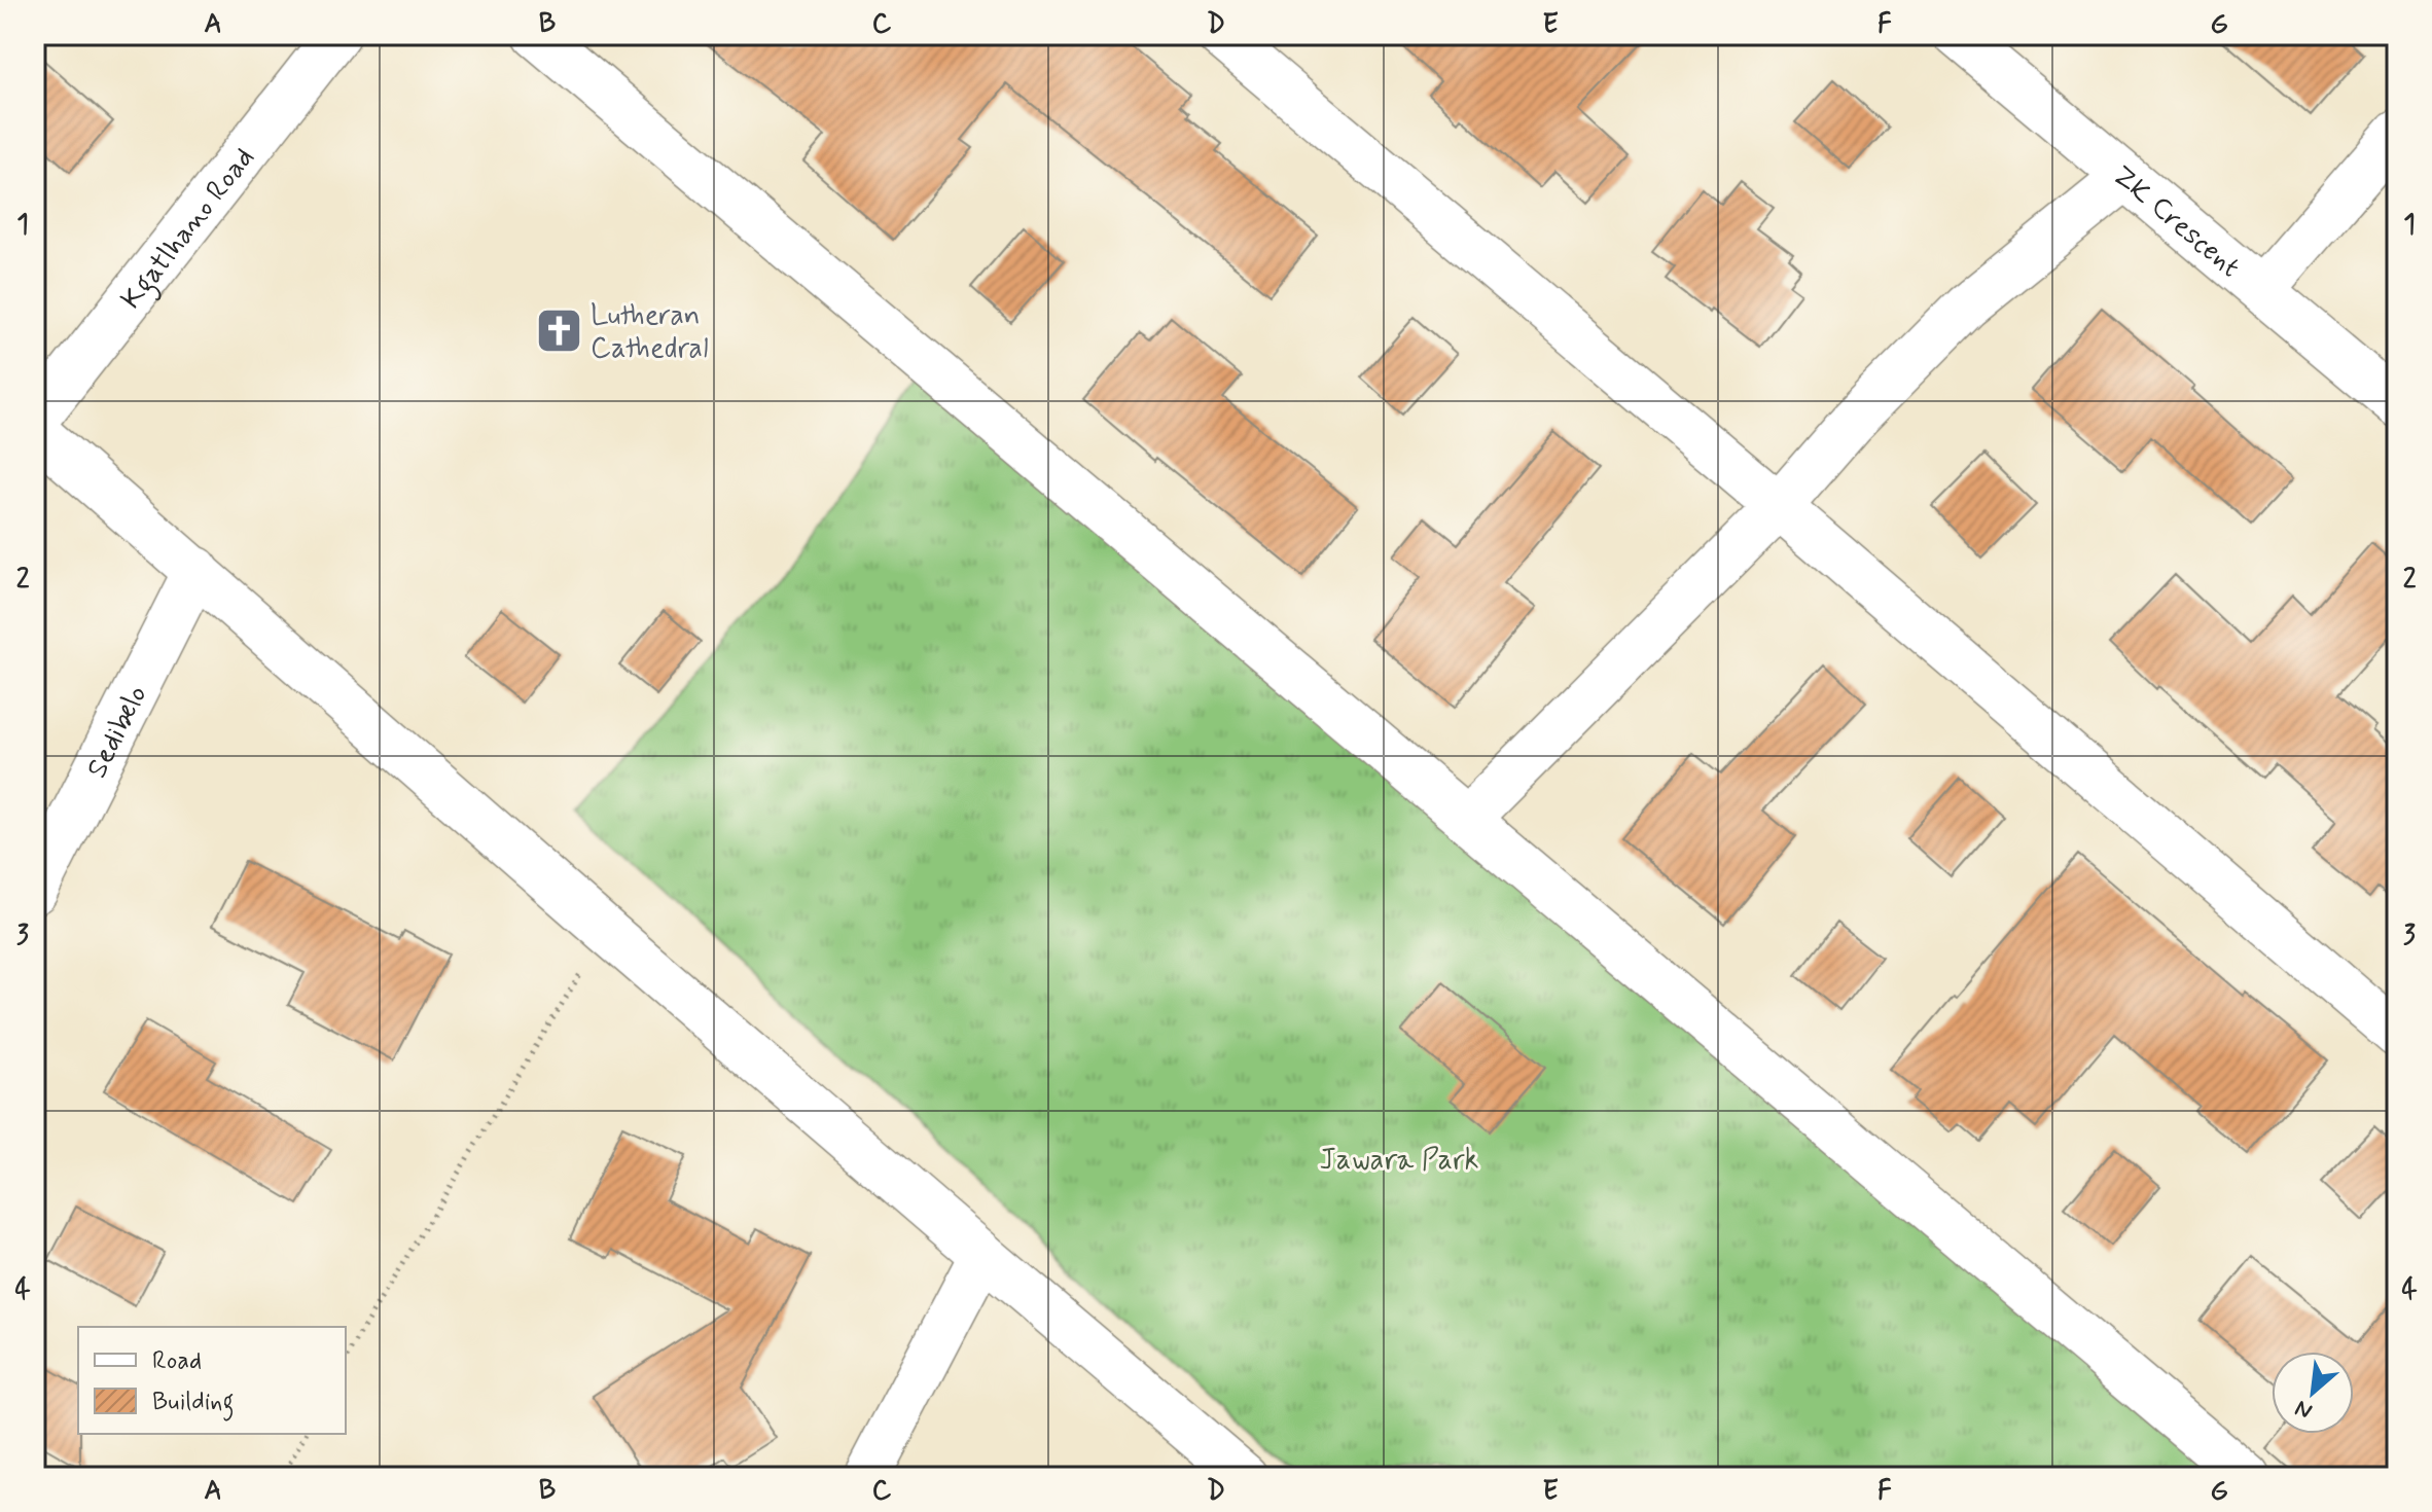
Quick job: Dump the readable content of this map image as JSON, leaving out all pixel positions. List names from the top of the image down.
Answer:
{
  "streets": {
    "street": ["ZK Crescent", "Kgatlhano Road", "Sedibelo"]
  },
  "parks": ["Jawara Park"],
  "places": {
    "church": ["Lutheran Cathedral"]
  },
  "legend": ["Road", "Building"],
  "north": "bottom left",
  "grid": {
    "columns": [
      "A",
      "B",
      "C",
      "D",
      "E",
      "F",
      "G"
    ],
    "rows": [
      "1",
      "2",
      "3",
      "4"
    ]
  }
}
